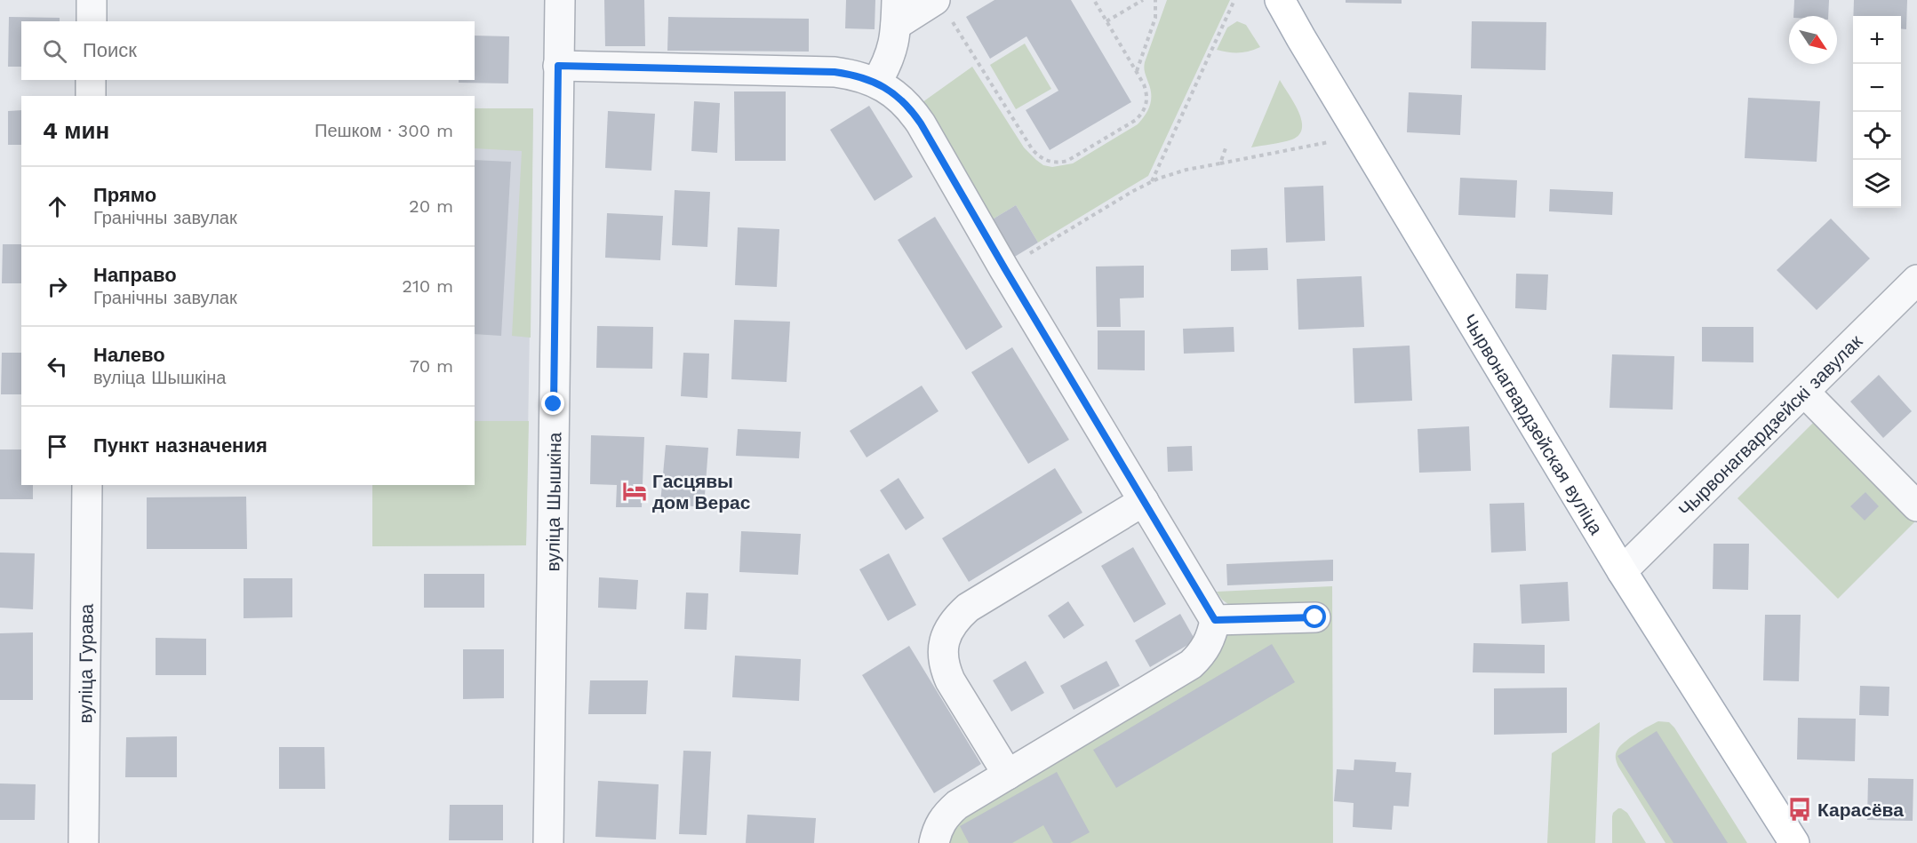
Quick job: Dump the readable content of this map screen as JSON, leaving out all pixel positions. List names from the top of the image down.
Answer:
{
  "streets": {
    "main road": ["Чырвонагвардзейская вуліца"],
    "street": ["Чырвонагвардзейскі завулак", "вуліца Шышкіна", "вуліца Гурава"]
  },
  "crossings": [
    ["Чырвонагвардзейская вуліца", "Чырвонагвардзейскі завулак"]
  ],
  "places": {
    "hotel": ["Гасцявы дом Верас"],
    "bus stop": ["Карасёва"]
  },
  "north": "bottom right",
  "page": {
    "map_buttons": ["+", "−"],
    "search": "Поиск",
    "heading": ["4 мин", "Пешком · 300 m"],
    "list": [
      ["Прямо", "Гранічны завулак", "20 m"],
      ["Направо", "Гранічны завулак", "210 m"],
      ["Налево", "вуліца Шышкіна", "70 m"],
      "Пункт назначения"
    ]
  }
}
